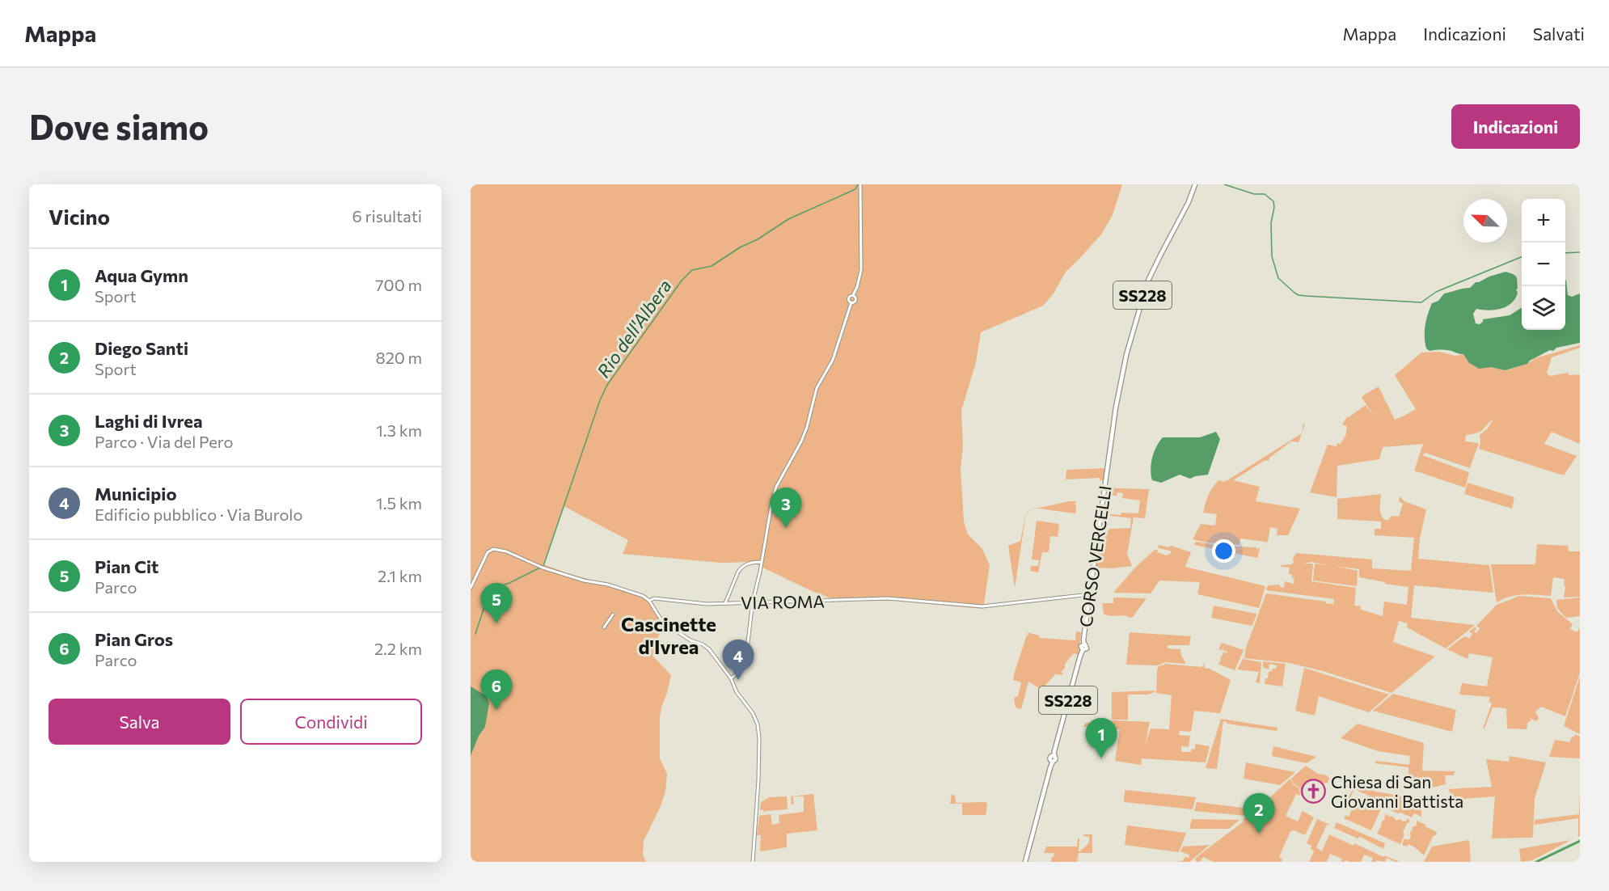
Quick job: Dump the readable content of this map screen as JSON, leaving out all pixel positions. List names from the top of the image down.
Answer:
{
  "streets": {
    "main road": ["SS228", "CORSO VERCELLI"],
    "street": ["VIA ROMA"]
  },
  "crossings": [
    ["CORSO VERCELLI", "VIA ROMA"]
  ],
  "districts": ["Cascinette d'Ivrea"],
  "water": ["Rio dell'Albera"],
  "places": {
    "church": ["Chiesa di San Giovanni Battista"]
  },
  "north": "top left",
  "page": {
    "header": "Mappa",
    "nav": ["Mappa", "Indicazioni", "Salvati"],
    "buttons": [
      "Indicazioni",
      ["Salva", "Condividi"]
    ],
    "title": "Dove siamo",
    "heading": ["Vicino", "6 risultati"],
    "map_buttons": ["+", "−"],
    "list": [
      {
        "mark": "1",
        "name": "Aqua Gymn",
        "note": "Sport",
        "value": "700 m"
      },
      {
        "mark": "2",
        "name": "Diego Santi",
        "note": "Sport",
        "value": "820 m"
      },
      {
        "mark": "3",
        "name": "Laghi di Ivrea",
        "note": "Parco · Via del Pero",
        "value": "1.3 km"
      },
      {
        "mark": "4",
        "name": "Municipio",
        "note": "Edificio pubblico · Via Burolo",
        "value": "1.5 km"
      },
      {
        "mark": "5",
        "name": "Pian Cit",
        "note": "Parco",
        "value": "2.1 km"
      },
      {
        "mark": "6",
        "name": "Pian Gros",
        "note": "Parco",
        "value": "2.2 km"
      }
    ],
    "pins": [
      "3",
      "5",
      "4",
      "6",
      "1",
      "2"
    ]
  }
}
